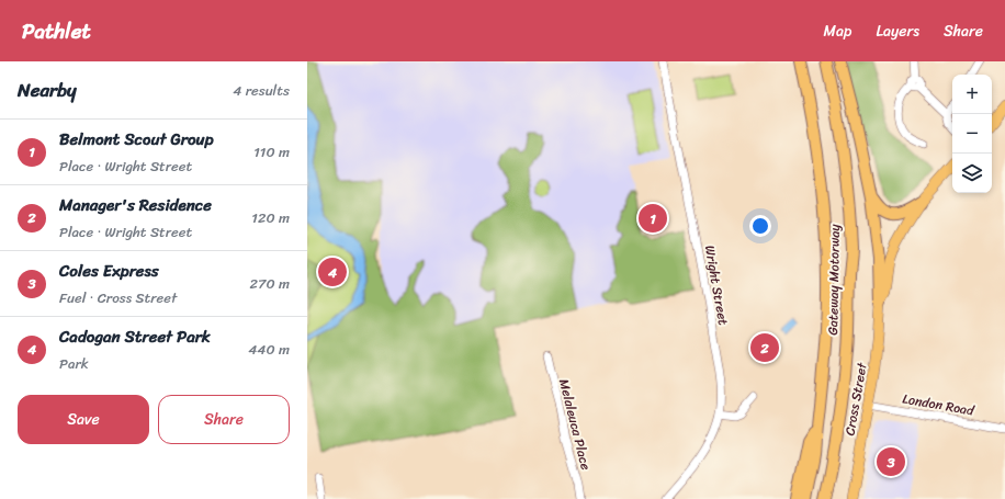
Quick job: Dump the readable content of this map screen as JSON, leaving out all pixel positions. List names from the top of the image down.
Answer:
{
  "streets": {
    "highway": ["Gateway Motorway"],
    "main road": ["Cross Street"],
    "street": ["Wright Street", "London Road", "Melaleuca Place"]
  },
  "crossings": [
    ["Cross Street", "London Road"]
  ],
  "page": {
    "header": "Pathlet",
    "nav": ["Map", "Layers", "Share"],
    "heading": ["Nearby", "4 results"],
    "map_buttons": ["+", "−"],
    "list": [
      {
        "mark": "1",
        "name": "Belmont Scout Group",
        "note": "Place · Wright Street",
        "value": "110 m"
      },
      {
        "mark": "2",
        "name": "Manager's Residence",
        "note": "Place · Wright Street",
        "value": "120 m"
      },
      {
        "mark": "3",
        "name": "Coles Express",
        "note": "Fuel · Cross Street",
        "value": "270 m"
      },
      {
        "mark": "4",
        "name": "Cadogan Street Park",
        "note": "Park",
        "value": "440 m"
      }
    ],
    "pins": [
      "1",
      "4",
      "2",
      "3"
    ],
    "buttons": ["Save", "Share"]
  }
}
